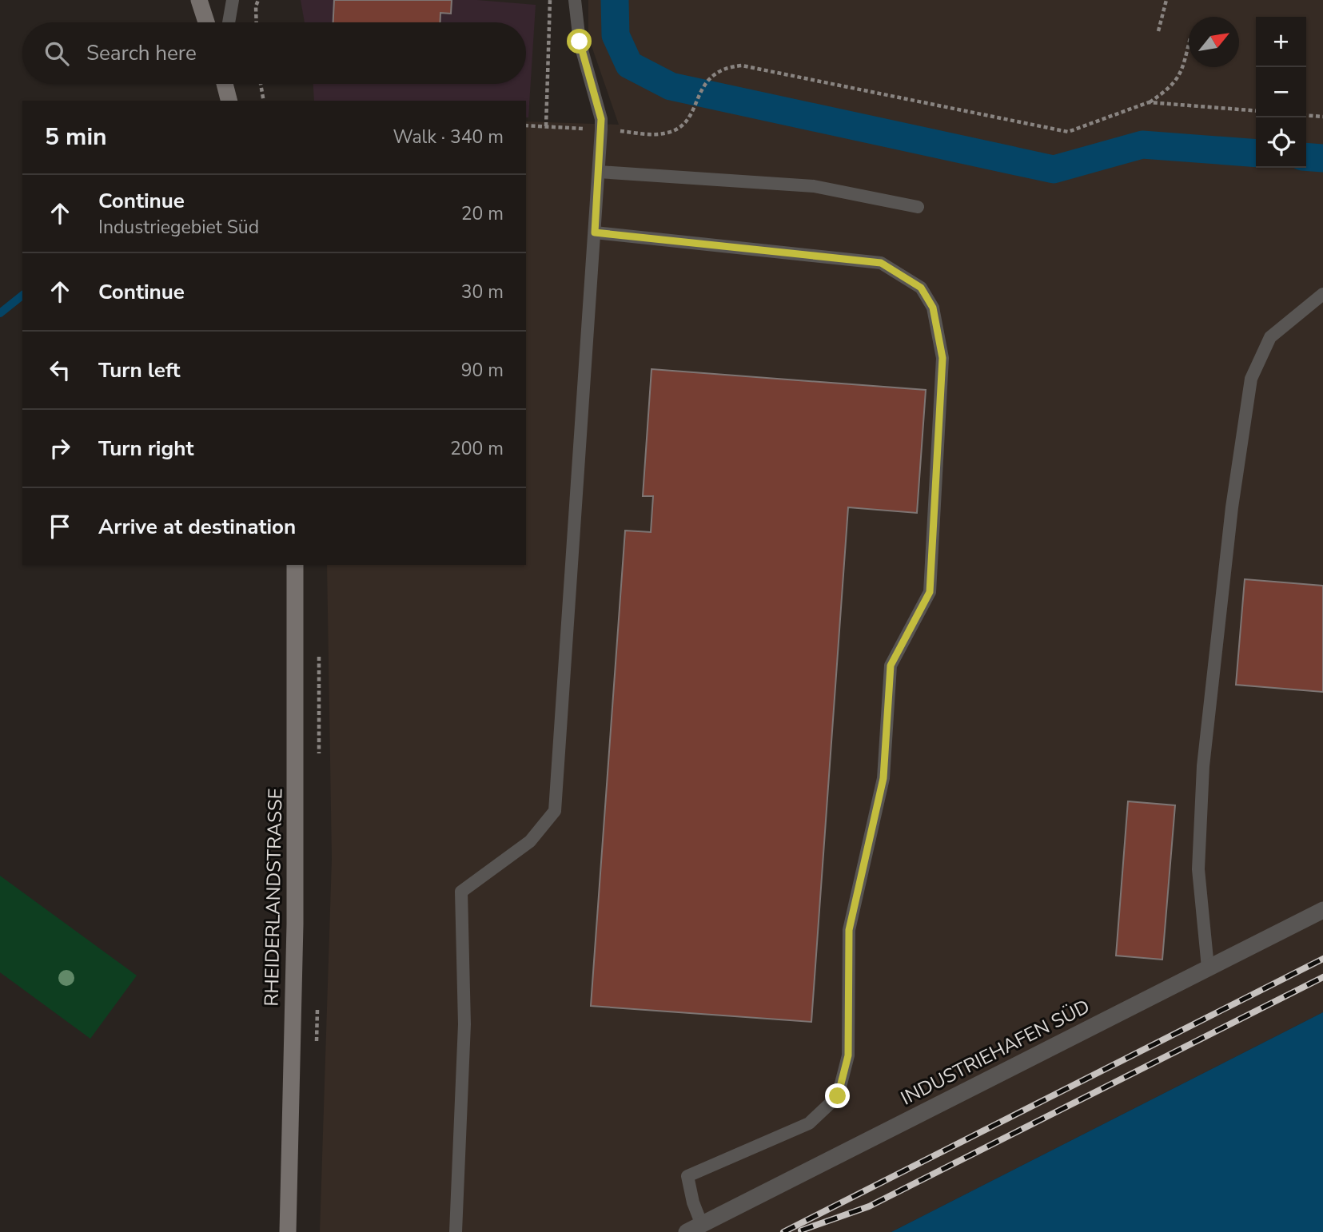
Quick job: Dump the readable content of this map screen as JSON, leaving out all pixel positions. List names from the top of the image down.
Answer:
{
  "streets": {
    "main road": ["RHEIDERLANDSTRASSE"],
    "street": ["INDUSTRIEHAFEN SÜD"]
  },
  "north": "top right",
  "page": {
    "map_buttons": ["+", "−"],
    "search": "Search here",
    "heading": ["5 min", "Walk · 340 m"],
    "list": [
      ["Continue", "Industriegebiet Süd", "20 m"],
      ["Continue", "30 m"],
      ["Turn left", "90 m"],
      ["Turn right", "200 m"],
      "Arrive at destination"
    ]
  }
}
